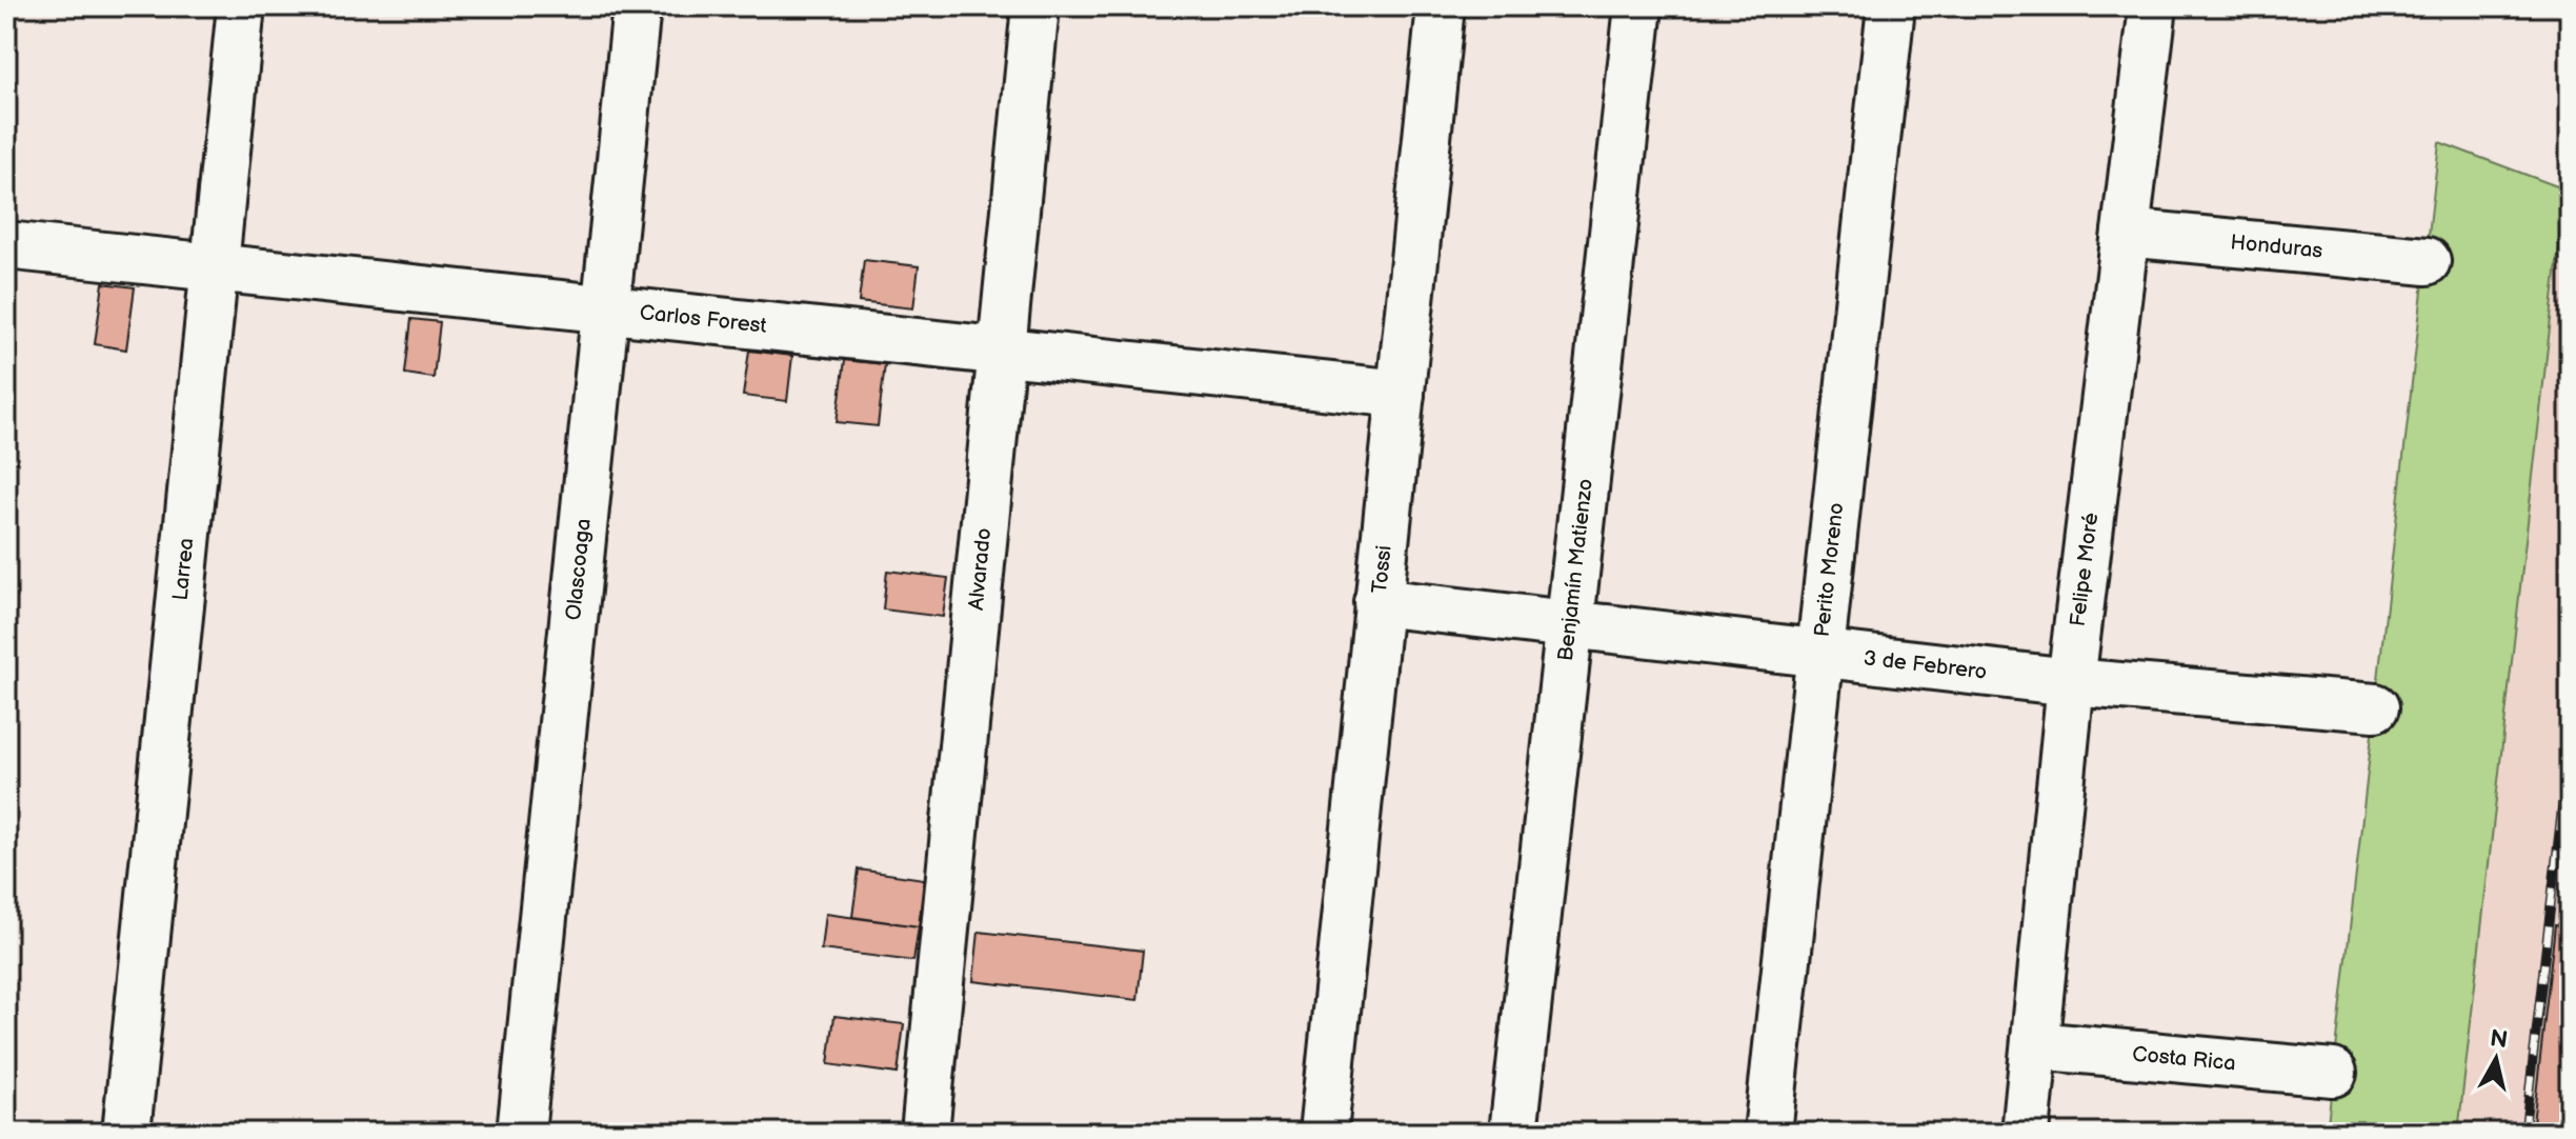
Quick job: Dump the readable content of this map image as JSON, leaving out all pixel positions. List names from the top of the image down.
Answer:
{
  "streets": {
    "street": [
      "Honduras",
      "Carlos Forest",
      "Larrea",
      "Olascoaga",
      "Alvarado",
      "Tossi",
      "Benjamín Matienzo",
      "Perito Moreno",
      "Felipe Moré",
      "3 de Febrero",
      "Costa Rica"
    ]
  },
  "crossings": [
    ["Honduras", "Felipe Moré"],
    ["Carlos Forest", "Larrea"],
    ["Carlos Forest", "Olascoaga"],
    ["Carlos Forest", "Alvarado"],
    ["Carlos Forest", "Tossi"],
    ["Tossi", "3 de Febrero"],
    ["Benjamín Matienzo", "3 de Febrero"],
    ["Perito Moreno", "3 de Febrero"],
    ["Felipe Moré", "3 de Febrero"],
    ["Felipe Moré", "Costa Rica"]
  ],
  "north": "top"
}
